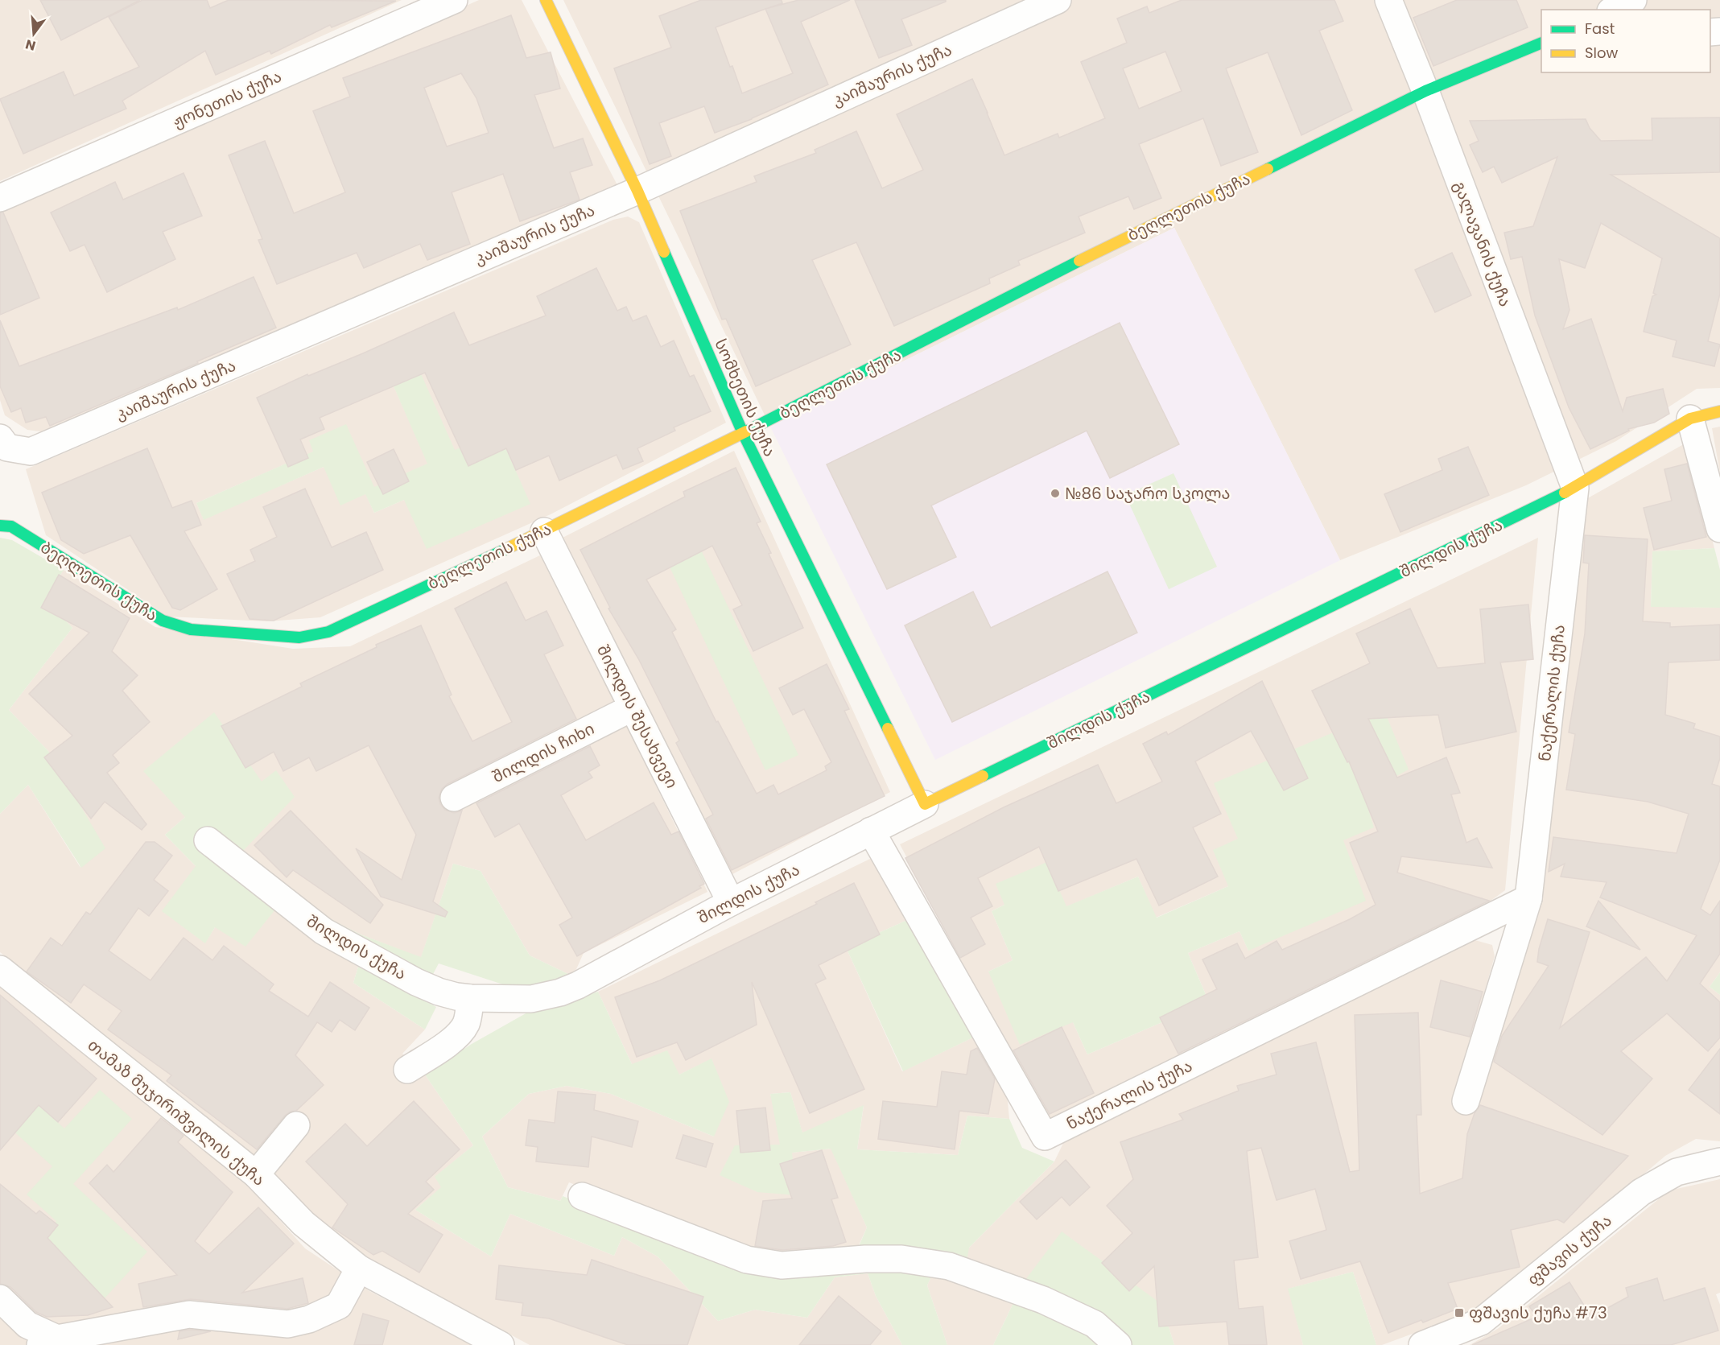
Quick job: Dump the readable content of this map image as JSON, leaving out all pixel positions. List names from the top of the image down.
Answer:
{
  "streets": {
    "street": [
      "კაიშაურის ქუჩა",
      "ჟონეთის ქუჩა",
      "ბეღლეთის ქუჩა",
      "გალავანის ქუჩა",
      "სომხეთის ქუჩა",
      "შილდის ქუჩა",
      "ნაქერალის ქუჩა",
      "შილდის შესახვევი",
      "შილდის ჩიხი",
      "თამაზ მუჯირიშვილის ქუჩა",
      "ფშავის ქუჩა"
    ]
  },
  "crossings": [
    ["კაიშაურის ქუჩა", "სომხეთის ქუჩა"],
    ["ბეღლეთის ქუჩა", "გალავანის ქუჩა"],
    ["ბეღლეთის ქუჩა", "სომხეთის ქუჩა"],
    ["ბეღლეთის ქუჩა", "შილდის შესახვევი"],
    ["გალავანის ქუჩა", "შილდის ქუჩა"],
    ["გალავანის ქუჩა", "ნაქერალის ქუჩა"],
    ["სომხეთის ქუჩა", "შილდის ქუჩა"],
    ["შილდის ქუჩა", "ნაქერალის ქუჩა"],
    ["შილდის ქუჩა", "შილდის შესახვევი"],
    ["შილდის შესახვევი", "შილდის ჩიხი"]
  ],
  "places": {
    "other": ["№86 საჯარო სკოლა"],
    "transit": ["ფშავის ქუჩა #73"]
  },
  "legend": ["Fast", "Slow"],
  "north": "bottom"
}
